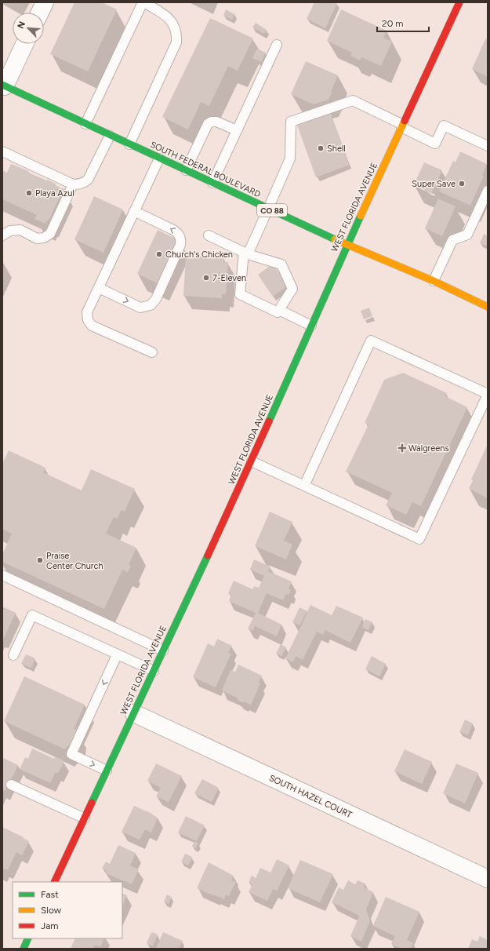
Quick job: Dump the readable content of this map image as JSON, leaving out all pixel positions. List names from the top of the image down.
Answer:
{
  "streets": {
    "street": [
      "SOUTH FEDERAL BOULEVARD",
      "WEST FLORIDA AVENUE",
      "CO 88",
      "SOUTH HAZEL COURT"
    ]
  },
  "crossings": [
    ["SOUTH FEDERAL BOULEVARD", "WEST FLORIDA AVENUE"],
    ["WEST FLORIDA AVENUE", "SOUTH HAZEL COURT"]
  ],
  "places": {
    "other": [
      "Shell",
      "Super Save",
      "Playa Azul",
      "Church's Chicken",
      "7-Eleven",
      "Praise Center Church"
    ],
    "health": ["Walgreens"]
  },
  "legend": ["Fast", "Slow", "Jam"],
  "scale_bar": "20 m",
  "north": "top left"
}
